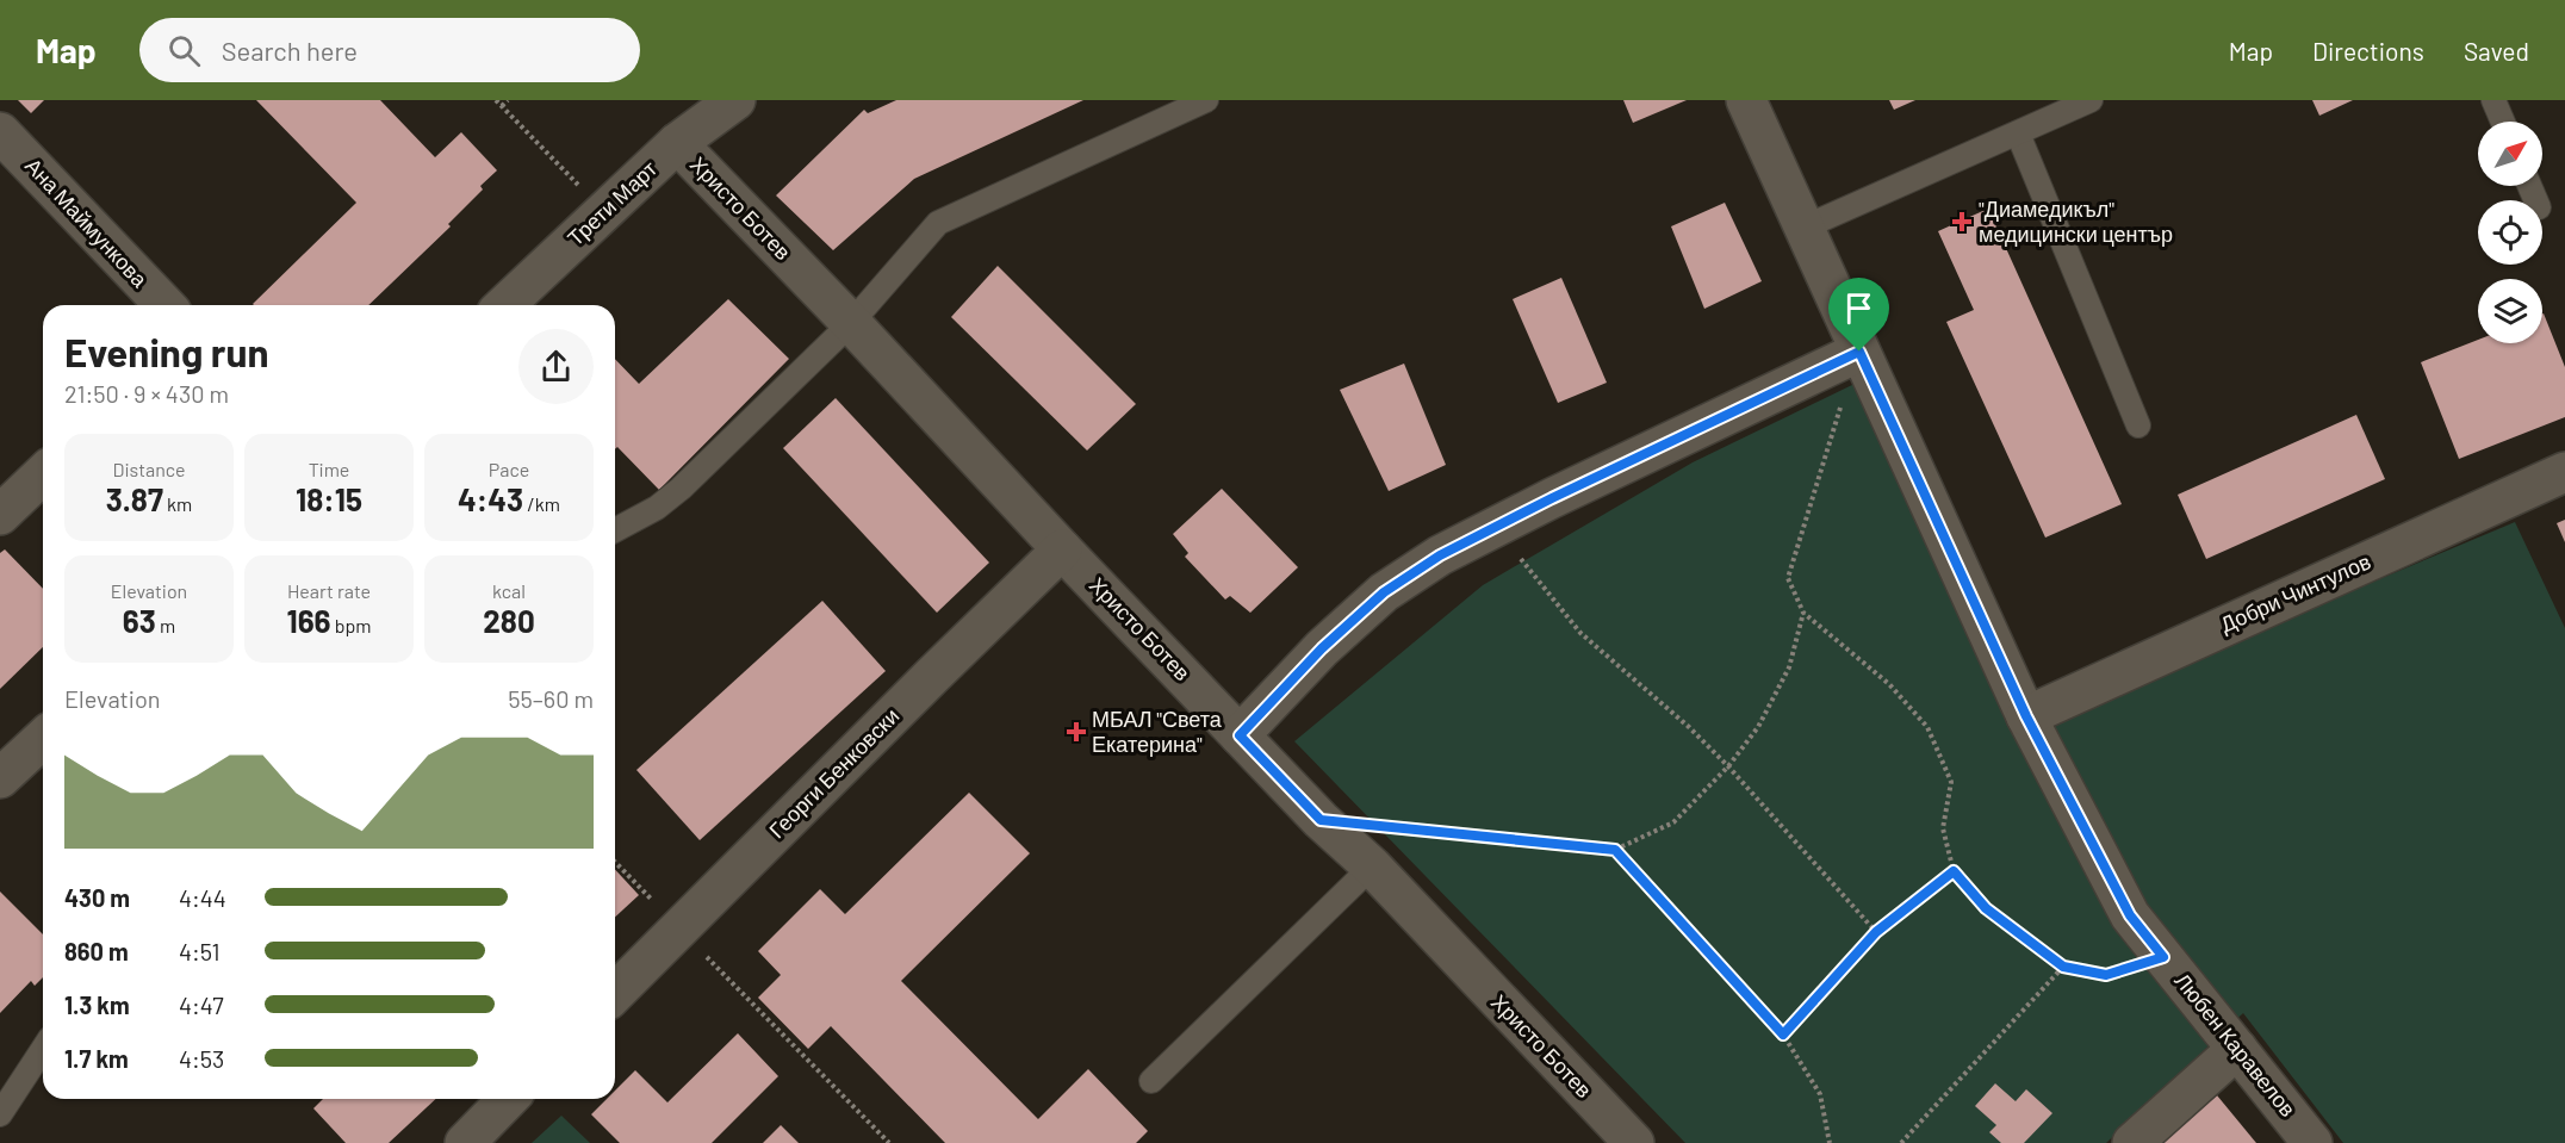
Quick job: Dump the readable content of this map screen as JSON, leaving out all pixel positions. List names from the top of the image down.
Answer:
{
  "streets": {
    "street": [
      "Трети Март",
      "Христо Ботев",
      "Ана Маймункова",
      "Добри Чинтулов",
      "Георги Бенковски",
      "Любен Каравелов"
    ]
  },
  "crossings": [
    ["Трети Март", "Христо Ботев"],
    ["Христо Ботев", "Георги Бенковски"],
    ["Добри Чинтулов", "Любен Каравелов"]
  ],
  "places": {
    "health": ["\"Диамедикъл\" медицински център", "МБАЛ \"Света Екатерина\""]
  },
  "north": "top right",
  "page": {
    "header": "Map",
    "search": "Search here",
    "nav": ["Map", "Directions", "Saved"],
    "heading": ["Evening run", "21:50 · 9 × 430 m"],
    "stats": [
      ["Distance", "3.87 km"],
      ["Time", "18:15"],
      ["Pace", "4:43 /km"],
      ["Elevation", "63 m"],
      ["Heart rate", "166 bpm"],
      ["kcal", "280"]
    ],
    "chart": ["Elevation", "55–60 m"],
    "list": [
      {
        "name": "430 m",
        "note": "4:44"
      },
      {
        "name": "860 m",
        "note": "4:51"
      },
      {
        "name": "1.3 km",
        "note": "4:47"
      },
      {
        "name": "1.7 km",
        "note": "4:53"
      }
    ]
  }
}
